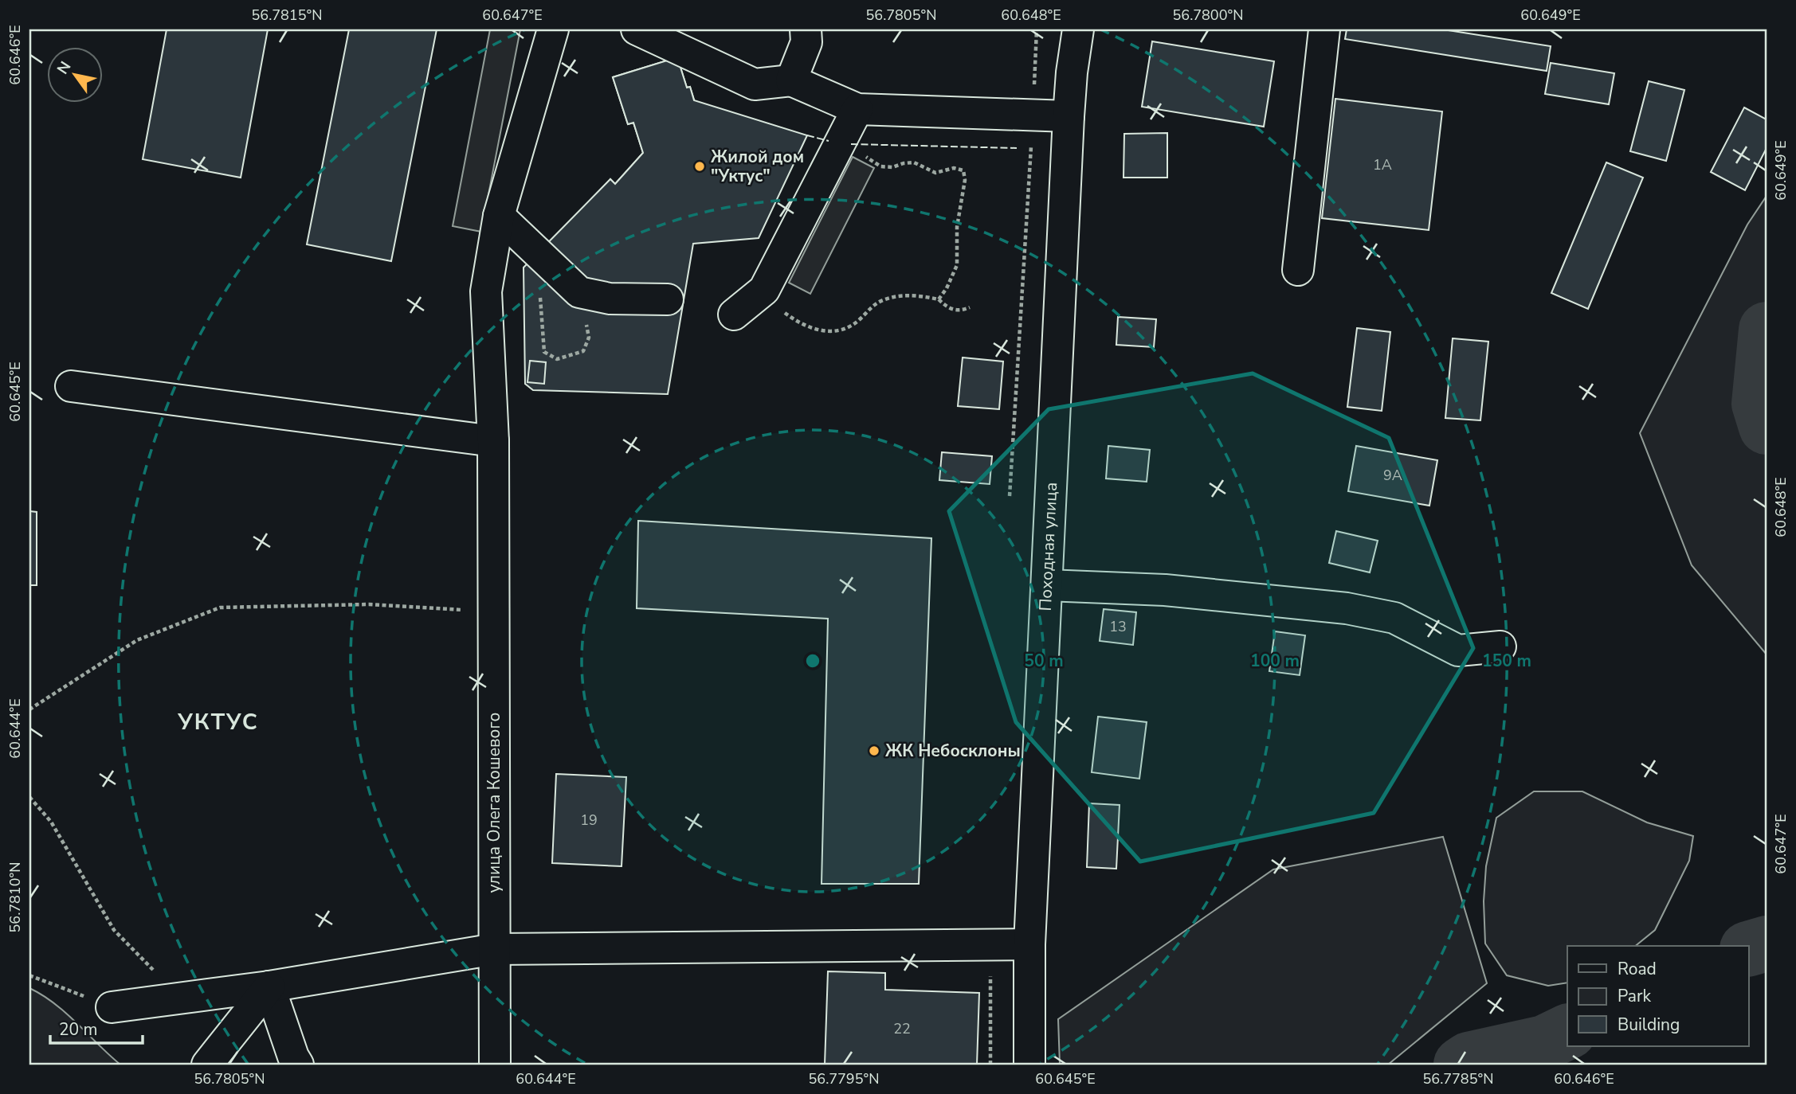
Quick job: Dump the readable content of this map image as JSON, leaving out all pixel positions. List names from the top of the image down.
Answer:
{
  "streets": {
    "street": ["Походная улица", "улица Олега Кошевого"]
  },
  "districts": ["УКТУС"],
  "places": ["Жилой дом \"Уктус\"", "ЖК Небосклоны"],
  "house_numbers": [
    "1А",
    "9А",
    "13",
    "19",
    "22"
  ],
  "legend": ["Road", "Park", "Building"],
  "scale_bar": "20 m",
  "north": "top left",
  "coordinates": [
    "56.7815°N",
    "60.647°E",
    "56.7805°N",
    "60.648°E",
    "56.7800°N",
    "60.649°E",
    "60.646°E",
    "60.645°E",
    "60.644°E",
    "56.7810°N",
    "56.7795°N",
    "56.7785°N"
  ],
  "rings": ["50 m", "100 m", "150 m"]
}
